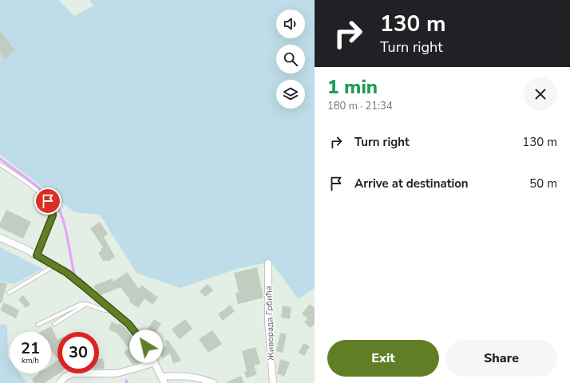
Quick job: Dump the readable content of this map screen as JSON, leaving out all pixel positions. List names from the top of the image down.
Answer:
{
  "streets": {
    "street": ["Живорада Грбића"]
  },
  "page": {
    "turn": ["130 m", "Turn right"],
    "heading": ["1 min", "180 m · 21:34"],
    "list": [
      {
        "name": "Turn right",
        "value": "130 m"
      },
      {
        "name": "Arrive at destination",
        "value": "50 m"
      }
    ],
    "speed": "21 km/h",
    "limit": "30",
    "buttons": ["Exit", "Share"]
  }
}
